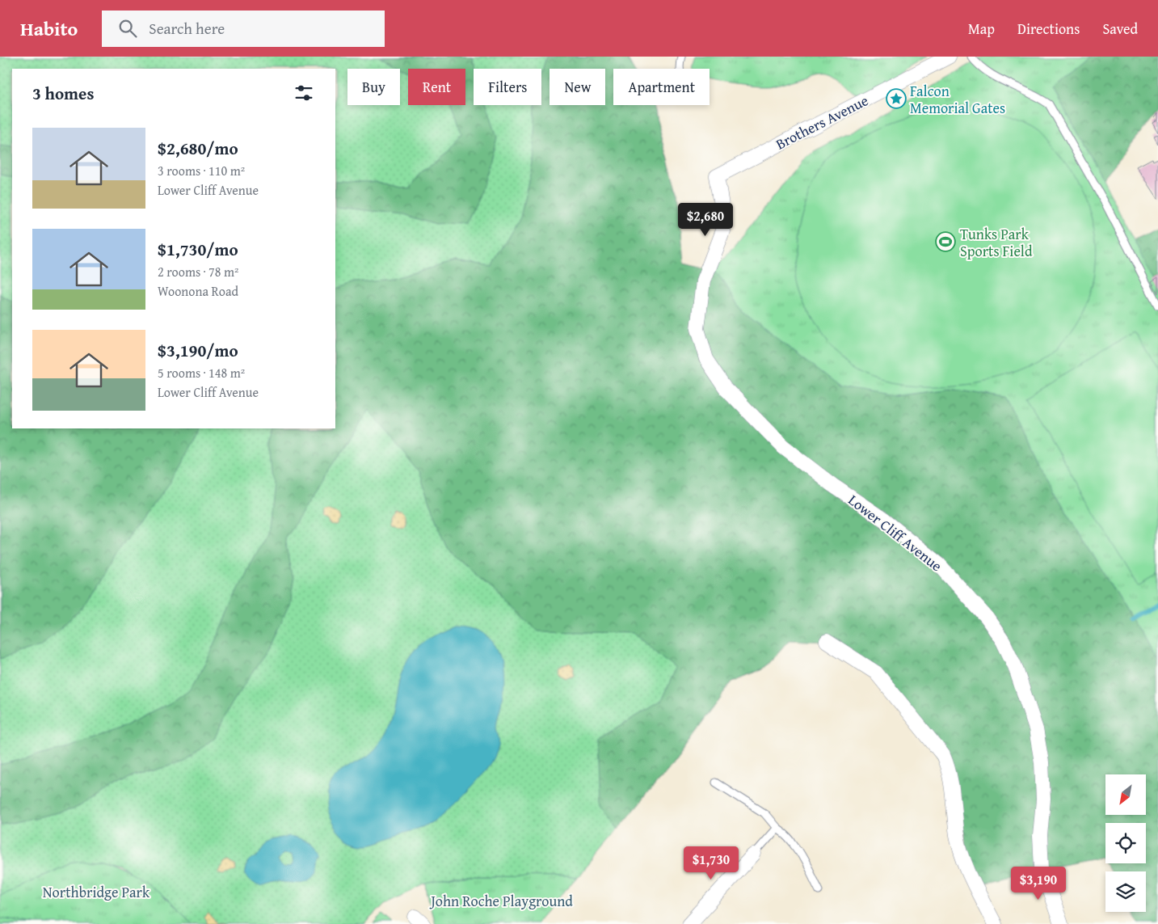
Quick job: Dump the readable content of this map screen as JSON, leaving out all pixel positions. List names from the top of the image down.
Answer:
{
  "streets": {
    "street": ["Brothers Avenue", "Lower Cliff Avenue"]
  },
  "crossings": [
    ["Brothers Avenue", "Lower Cliff Avenue"]
  ],
  "parks": ["Northbridge Park", "John Roche Playground"],
  "places": {
    "place": ["Falcon Memorial Gates"],
    "sports": ["Tunks Park Sports Field"]
  },
  "north": "bottom left",
  "page": {
    "header": "Habito",
    "search": "Search here",
    "nav": ["Map", "Directions", "Saved"],
    "chip": [
      "Buy",
      "Rent",
      "Filters",
      "New",
      "Apartment"
    ],
    "heading": "3 homes",
    "list": [
      {
        "name": "$2,680/mo",
        "note": "3 rooms · 110 m² · Lower Cliff Avenue"
      },
      {
        "name": "$1,730/mo",
        "note": "2 rooms · 78 m² · Woonona Road"
      },
      {
        "name": "$3,190/mo",
        "note": "5 rooms · 148 m² · Lower Cliff Avenue"
      }
    ],
    "price": ["$2,680", "$1,730", "$3,190"]
  }
}
